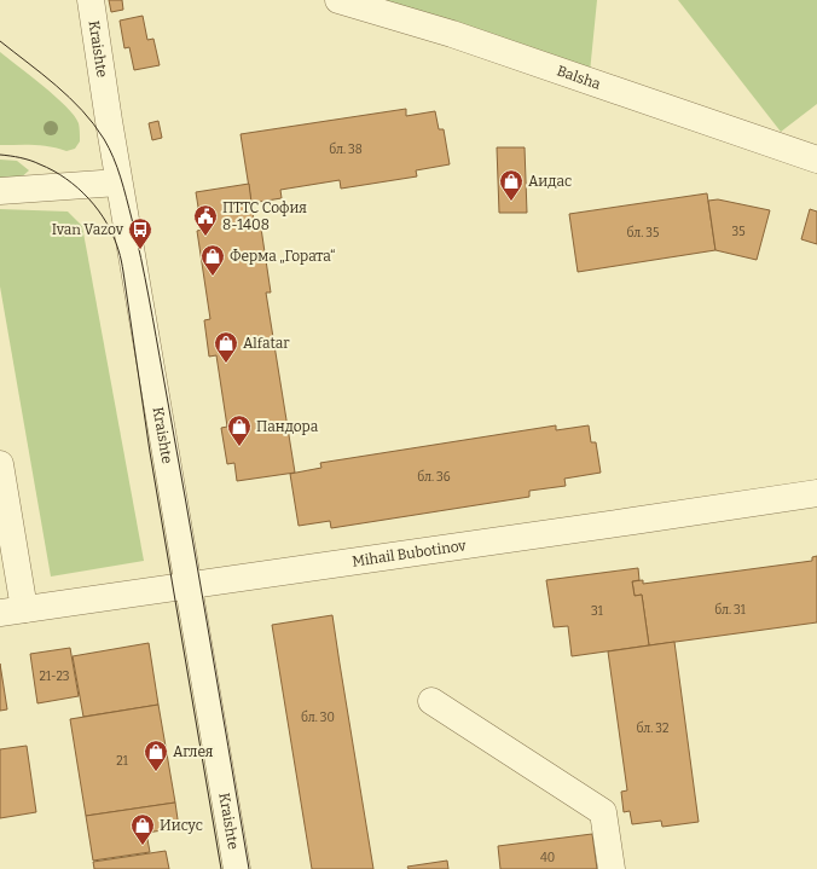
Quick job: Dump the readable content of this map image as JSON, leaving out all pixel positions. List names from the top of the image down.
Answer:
{
  "streets": {
    "street": ["Kraishte", "Balsha", "Mihail Bubotinov"]
  },
  "crossings": [
    ["Kraishte", "Mihail Bubotinov"]
  ],
  "places": {
    "shop": [
      "Аидас",
      "Ферма „Гората“",
      "Alfatar",
      "Пандора",
      "Аглея",
      "Иисус"
    ],
    "public building": ["ПТТС София 8-1408"],
    "bus stop": ["Ivan Vazov"]
  },
  "house_numbers": [
    "бл. 38",
    "35",
    "бл. 35",
    "бл. 36",
    "бл. 31",
    "31",
    "21-23",
    "бл. 30",
    "бл. 32",
    "21",
    "40"
  ]
}
